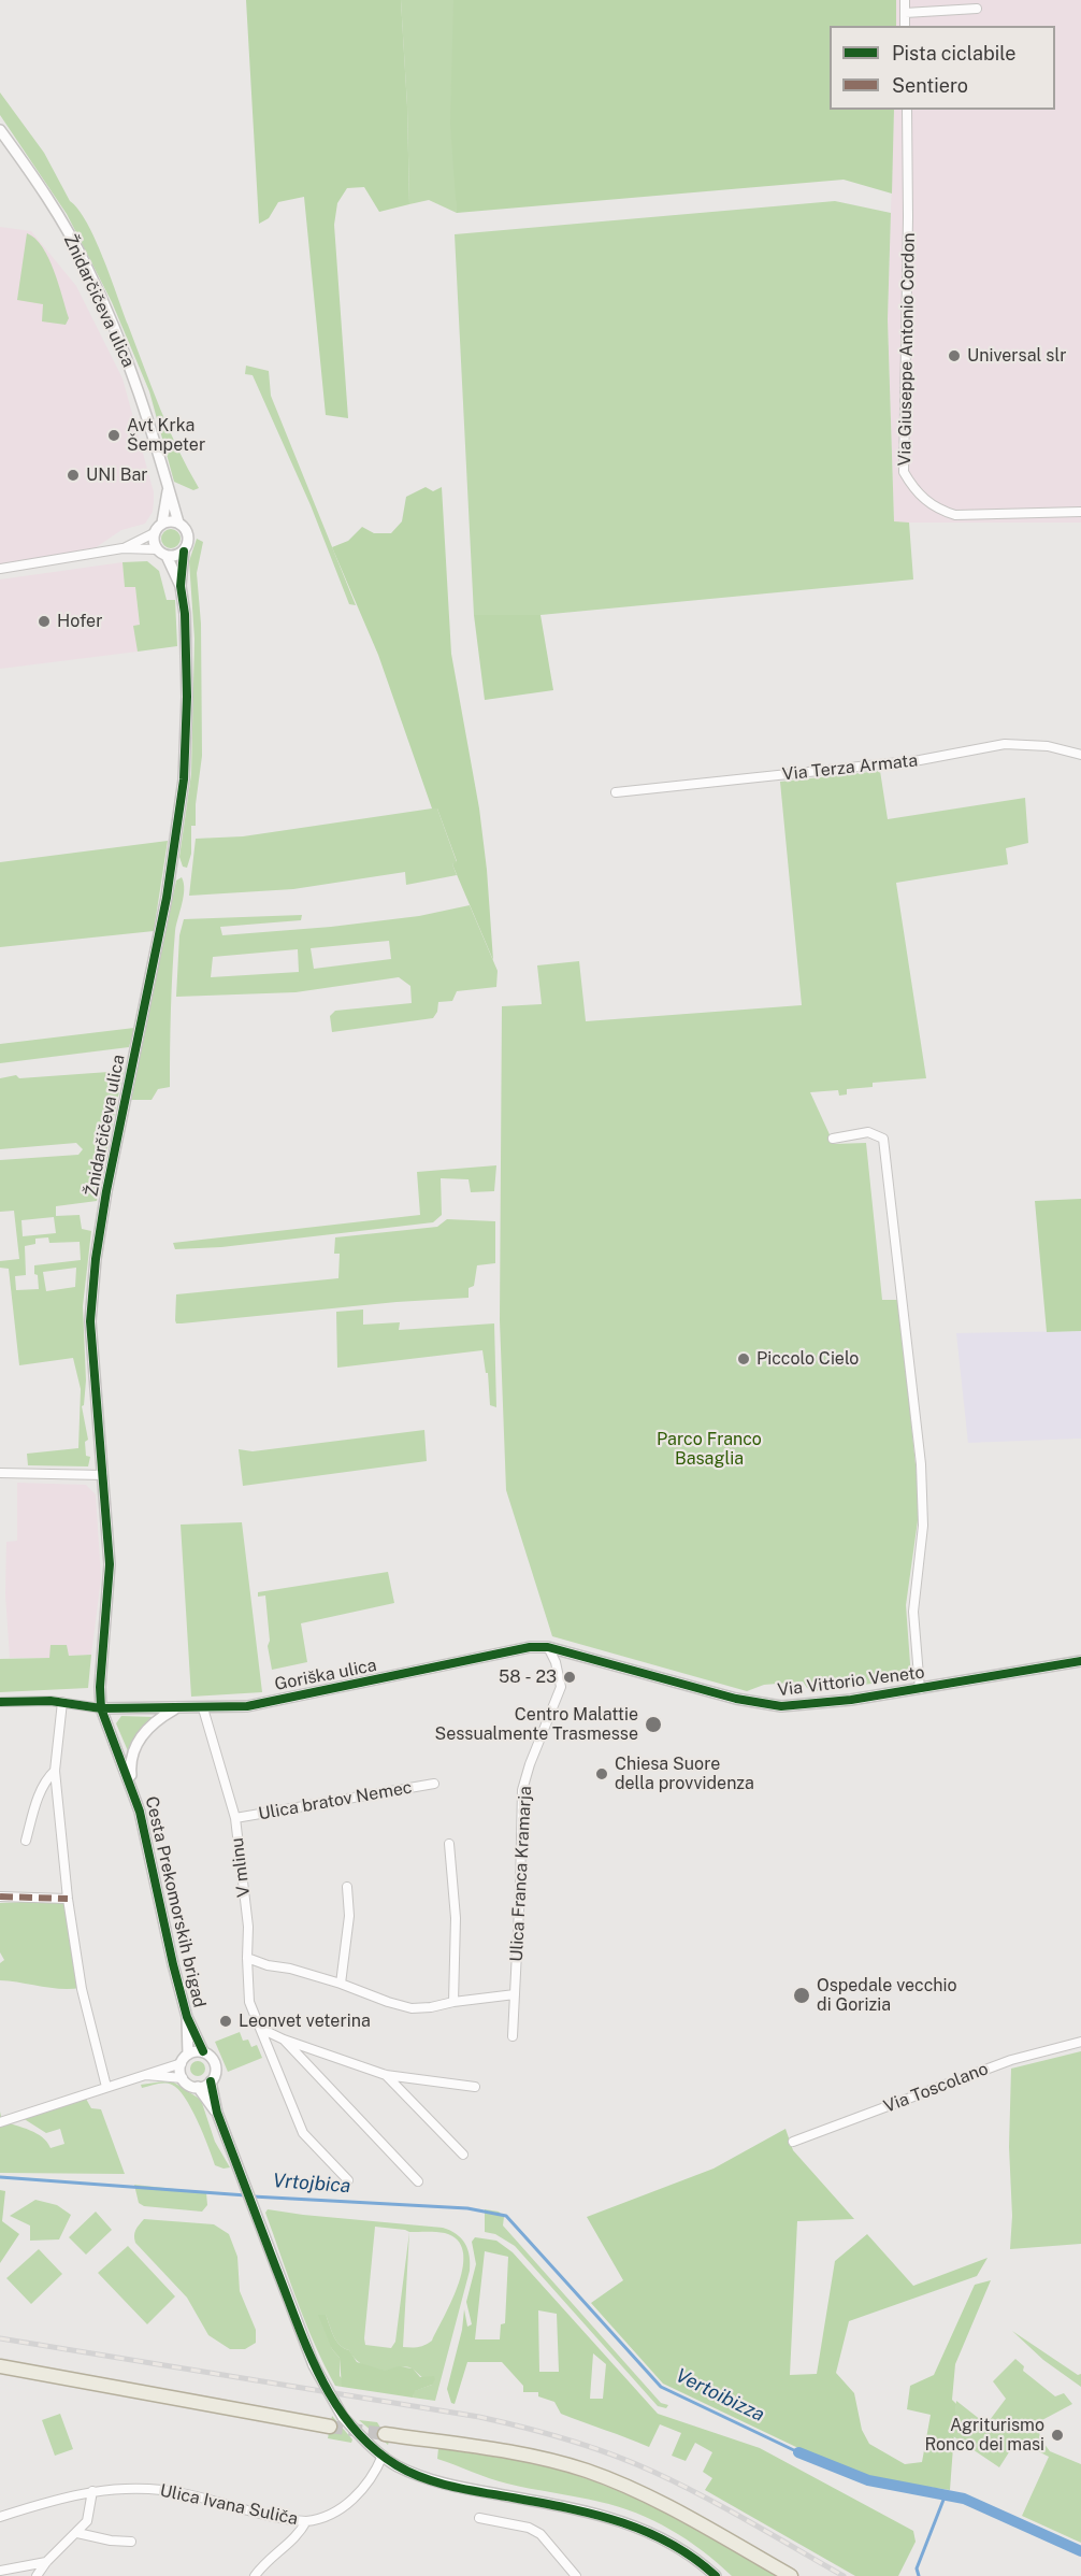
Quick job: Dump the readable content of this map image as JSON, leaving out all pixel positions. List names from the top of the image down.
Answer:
{
  "streets": {
    "street": [
      "Žnidarčičeva ulica",
      "Via Giuseppe Antonio Cordon",
      "Via Terza Armata",
      "Goriška ulica",
      "Via Vittorio Veneto",
      "Ulica bratov Nemec",
      "V mlinu",
      "Ulica Franca Kramarja",
      "Cesta Prekomorskih brigad",
      "Via Toscolano",
      "Ulica Ivana Suliča"
    ]
  },
  "crossings": [
    ["Žnidarčičeva ulica", "Goriška ulica"],
    ["Žnidarčičeva ulica", "Cesta Prekomorskih brigad"],
    ["Goriška ulica", "Via Vittorio Veneto"],
    ["Goriška ulica", "V mlinu"],
    ["Goriška ulica", "Ulica Franca Kramarja"],
    ["Goriška ulica", "Cesta Prekomorskih brigad"],
    ["Via Vittorio Veneto", "Ulica Franca Kramarja"],
    ["Ulica bratov Nemec", "V mlinu"]
  ],
  "water": ["Vrtojbica", "Vertoibizza"],
  "parks": ["Parco Franco Basaglia"],
  "places": [
    "Universal slr",
    "Avt Krka Šempeter",
    "UNI Bar",
    "Hofer",
    "Piccolo Cielo",
    "58 - 23",
    "Centro Malattie Sessualmente Trasmesse",
    "Chiesa Suore della provvidenza",
    "Ospedale vecchio di Gorizia",
    "Leonvet veterina",
    "Agriturismo Ronco dei masi"
  ],
  "legend": ["Pista ciclabile", "Sentiero"]
}
